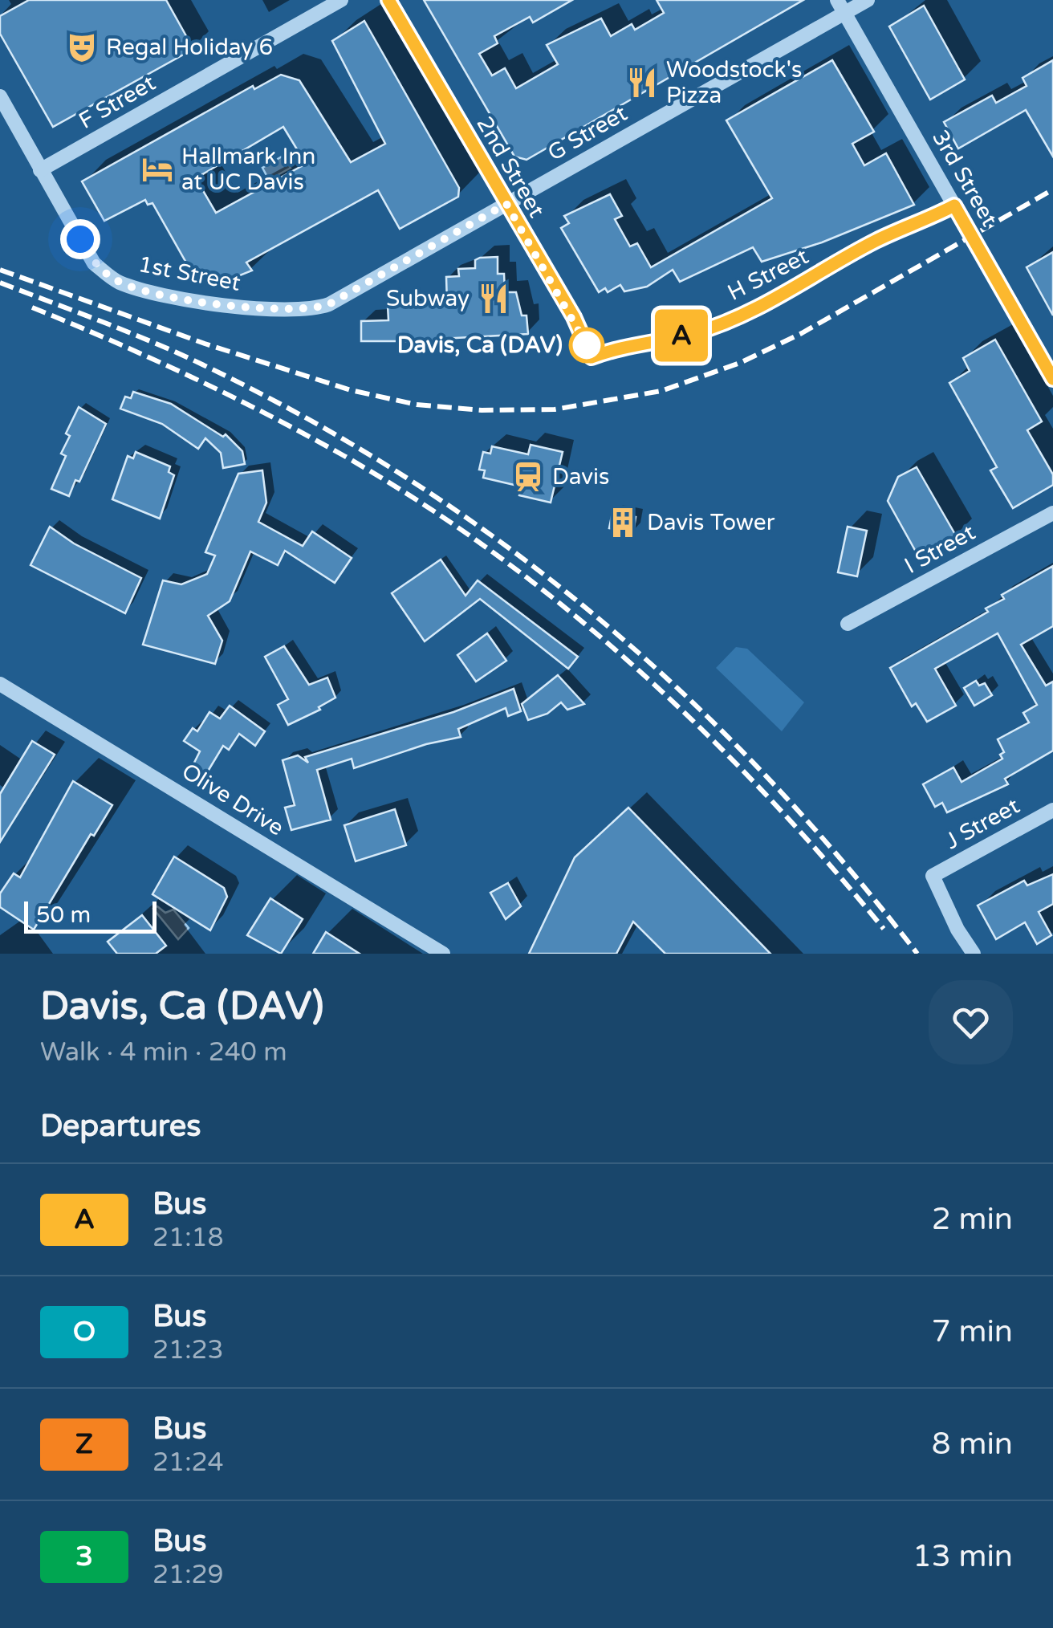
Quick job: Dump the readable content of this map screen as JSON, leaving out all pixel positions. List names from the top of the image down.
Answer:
{
  "streets": {
    "street": [
      "F Street",
      "G Street",
      "2nd Street",
      "3rd Street",
      "1st Street",
      "H Street",
      "I Street",
      "Olive Drive",
      "J Street"
    ]
  },
  "crossings": [
    ["F Street", "1st Street"],
    ["G Street", "2nd Street"],
    ["G Street", "3rd Street"],
    ["G Street", "1st Street"],
    ["2nd Street", "H Street"],
    ["3rd Street", "H Street"]
  ],
  "places": {
    "theatre": ["Regal Holiday 6"],
    "restaurant": ["Woodstock's Pizza", "Subway"],
    "hotel": ["Hallmark Inn at UC Davis"],
    "other": ["Davis, Ca (DAV)"],
    "station": ["Davis"],
    "building": ["Davis Tower"]
  },
  "lines": ["bus line A"],
  "scale_bar": "50 m",
  "page": {
    "on_map": "A",
    "scale": "50 m",
    "heading": [
      ["Davis, Ca (DAV)", "Walk · 4 min · 240 m"],
      "Departures"
    ],
    "list": [
      {
        "mark": "A",
        "name": "Bus",
        "note": "21:18",
        "value": "2 min"
      },
      {
        "mark": "O",
        "name": "Bus",
        "note": "21:23",
        "value": "7 min"
      },
      {
        "mark": "Z",
        "name": "Bus",
        "note": "21:24",
        "value": "8 min"
      },
      {
        "mark": "3",
        "name": "Bus",
        "note": "21:29",
        "value": "13 min"
      }
    ]
  }
}
